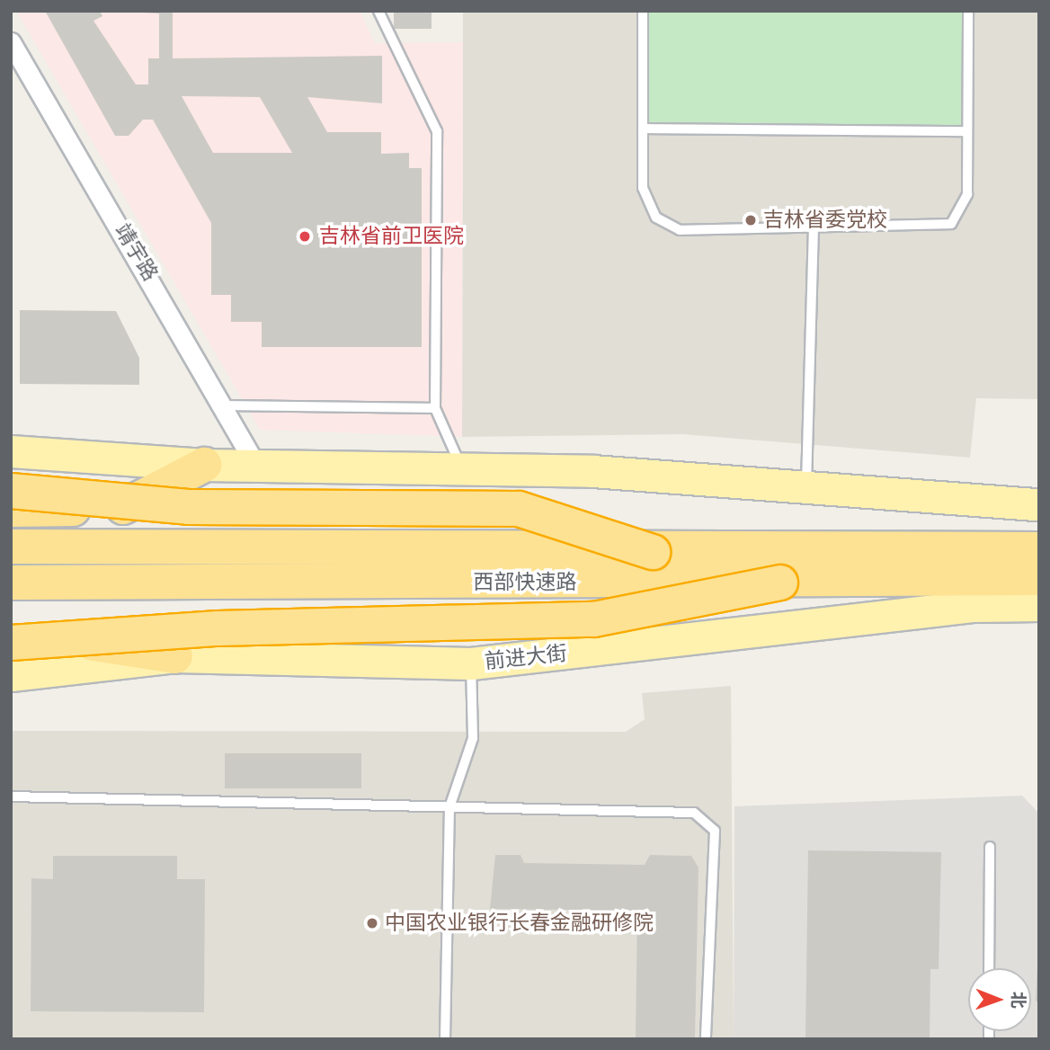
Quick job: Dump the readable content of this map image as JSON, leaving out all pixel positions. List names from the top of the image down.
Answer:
{
  "streets": {
    "highway": ["西部快速路"],
    "main road": ["前进大街"],
    "street": ["靖宇路"]
  },
  "places": ["吉林省委党校", "吉林省前卫医院", "中国农业银行长春金融研修院"],
  "north": "right"
}
